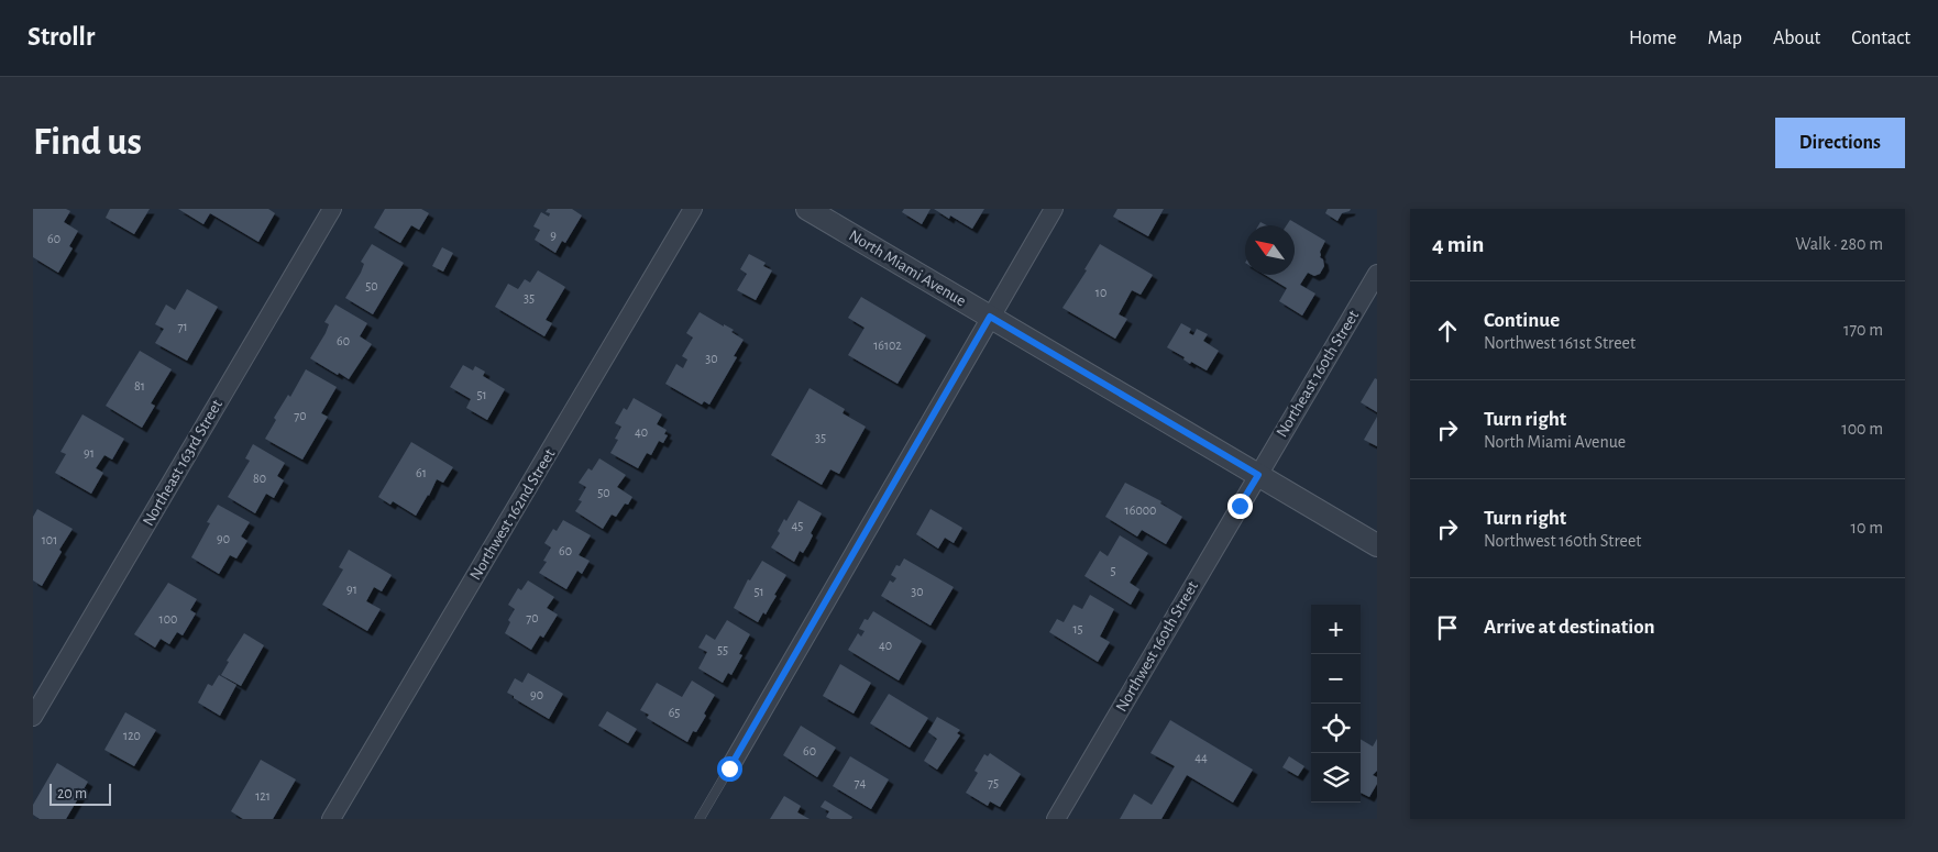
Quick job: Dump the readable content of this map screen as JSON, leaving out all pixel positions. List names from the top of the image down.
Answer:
{
  "streets": {
    "street": [
      "North Miami Avenue",
      "Northeast 160th Street",
      "Northeast 163rd Street",
      "Northwest 162nd Street",
      "Northwest 160th Street"
    ]
  },
  "crossings": [
    ["North Miami Avenue", "Northeast 160th Street"],
    ["North Miami Avenue", "Northwest 160th Street"],
    ["Northeast 160th Street", "Northwest 160th Street"]
  ],
  "house_numbers": [
    "9",
    "60",
    "50",
    "10",
    "35",
    "71",
    "60",
    "16102",
    "30",
    "81",
    "51",
    "70",
    "40",
    "35",
    "91",
    "61",
    "80",
    "50",
    "16000",
    "45",
    "90",
    "101",
    "60",
    "5",
    "91",
    "51",
    "30",
    "70",
    "100",
    "15",
    "40",
    "55",
    "90",
    "65",
    "120",
    "60",
    "44",
    "74",
    "75",
    "121"
  ],
  "scale_bar": "20 m",
  "north": "top left",
  "page": {
    "header": "Strollr",
    "nav": [
      "Home",
      "Map",
      "About",
      "Contact"
    ],
    "buttons": "Directions",
    "title": "Find us",
    "heading": ["4 min", "Walk · 280 m"],
    "list": [
      ["Continue", "Northwest 161st Street", "170 m"],
      ["Turn right", "North Miami Avenue", "100 m"],
      ["Turn right", "Northwest 160th Street", "10 m"],
      "Arrive at destination"
    ],
    "map_buttons": ["+", "−"],
    "scale": "20 m"
  }
}
